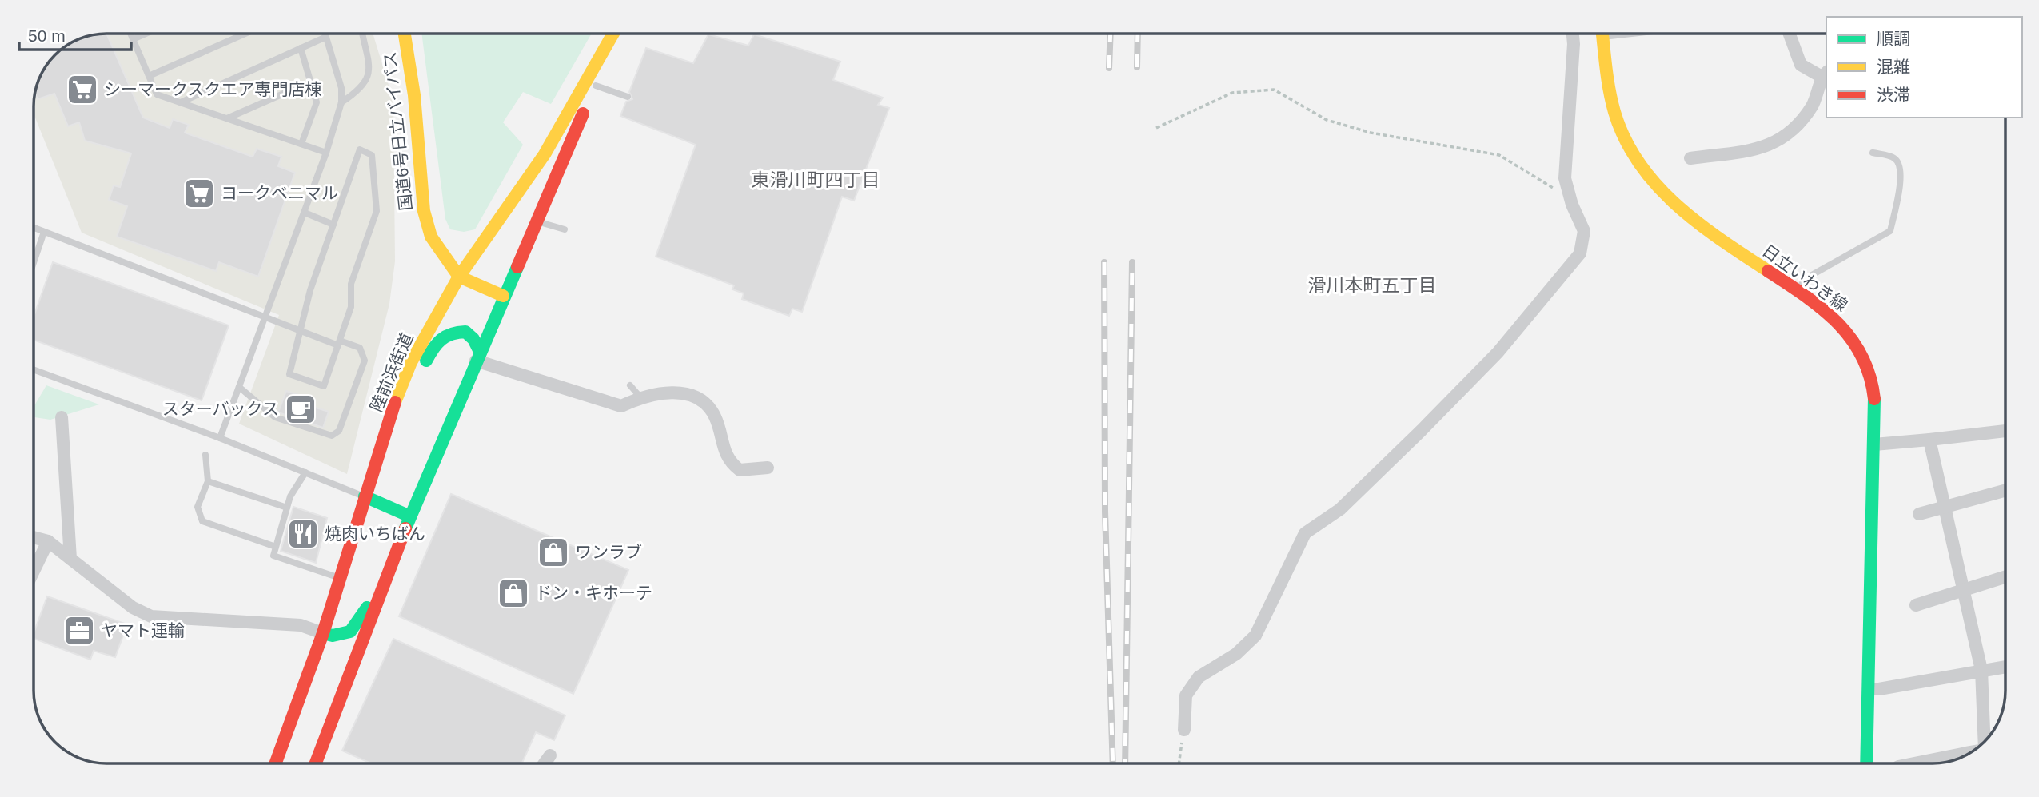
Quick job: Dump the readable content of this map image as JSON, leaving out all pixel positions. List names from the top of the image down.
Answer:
{
  "streets": {
    "main road": ["国道6号日立バイパス", "日立いわき線", "陸前浜街道"]
  },
  "crossings": [
    ["国道6号日立バイパス", "陸前浜街道"]
  ],
  "districts": ["東滑川町四丁目", "滑川本町五丁目"],
  "places": {
    "supermarket": ["シーマークスクエア専門店棟", "ヨークベニマル"],
    "cafe": ["スターバックス"],
    "restaurant": ["焼肉いちばん"],
    "shop": ["ワンラブ", "ドン・キホーテ"],
    "office": ["ヤマト運輸"]
  },
  "legend": ["順調", "混雑", "渋滞"],
  "scale_bar": "50 m"
}
